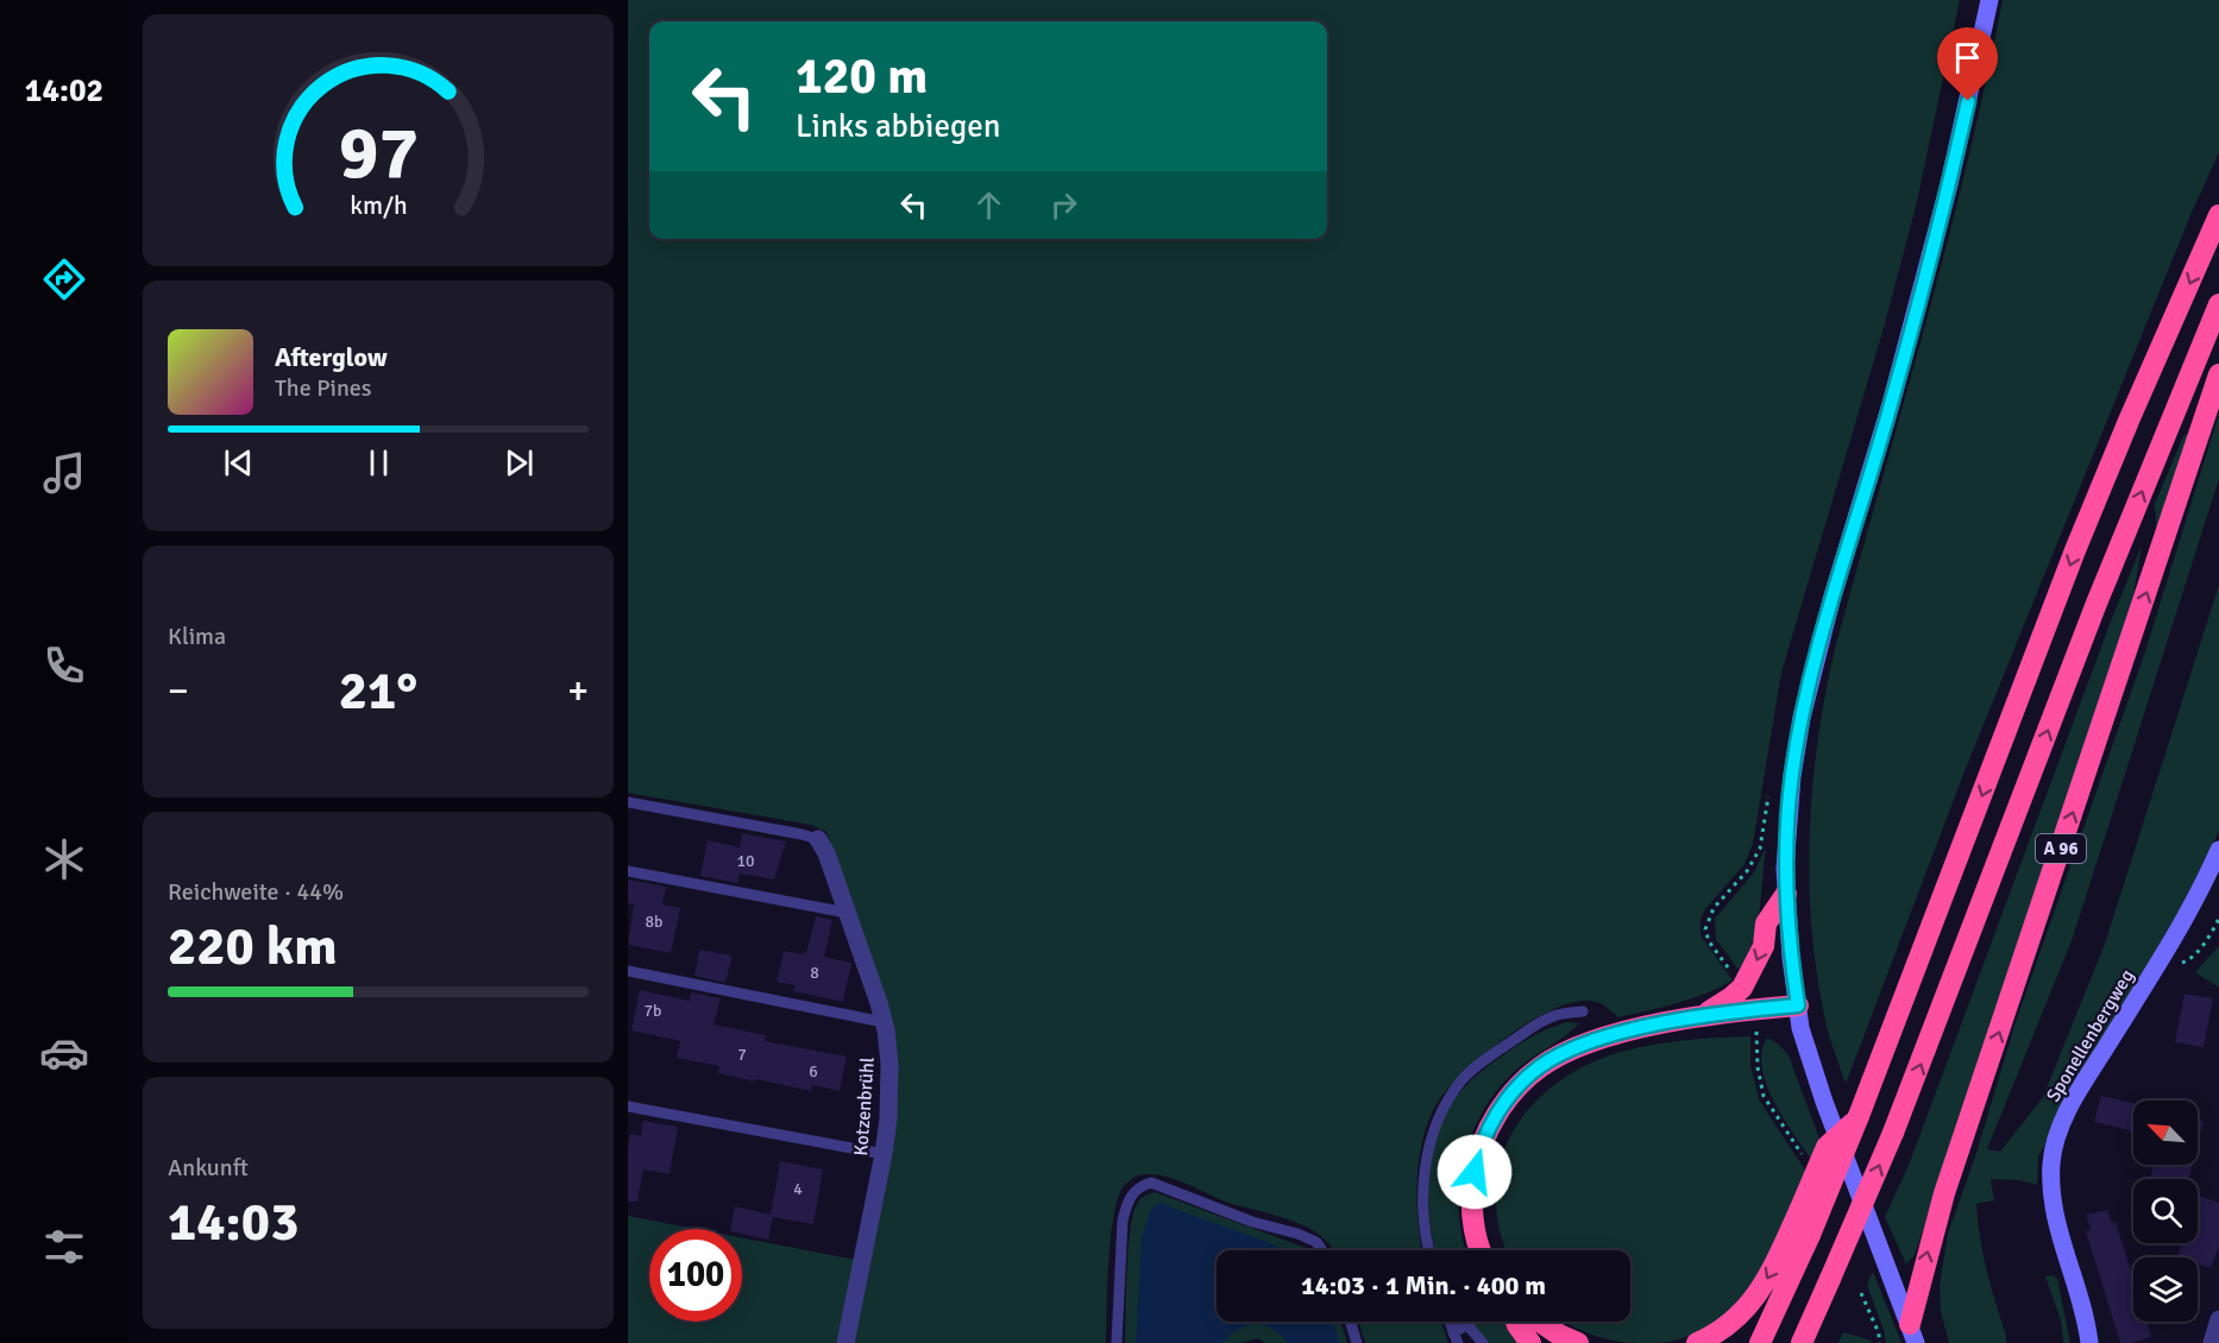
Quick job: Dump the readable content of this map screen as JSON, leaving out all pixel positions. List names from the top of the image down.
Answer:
{
  "streets": {
    "highway": ["A 96"],
    "street": ["Sponellenbergweg", "Kotzenbrühl"]
  },
  "house_numbers": [
    "10",
    "8b",
    "8",
    "7b",
    "7",
    "6",
    "4"
  ],
  "north": "top left",
  "page": {
    "tabs": "14:02",
    "turn": ["120 m", "Links abbiegen"],
    "song": ["Afterglow", "The Pines"],
    "tile": [
      "Klima",
      ["Reichweite · 44%", "220 km"],
      ["Ankunft", "14:03"]
    ],
    "heat": ["−", "21°", "+"],
    "limit": "100",
    "trip": "14:03 · 1 Min. · 400 m",
    "gauge": ["97", "km/h"]
  }
}
